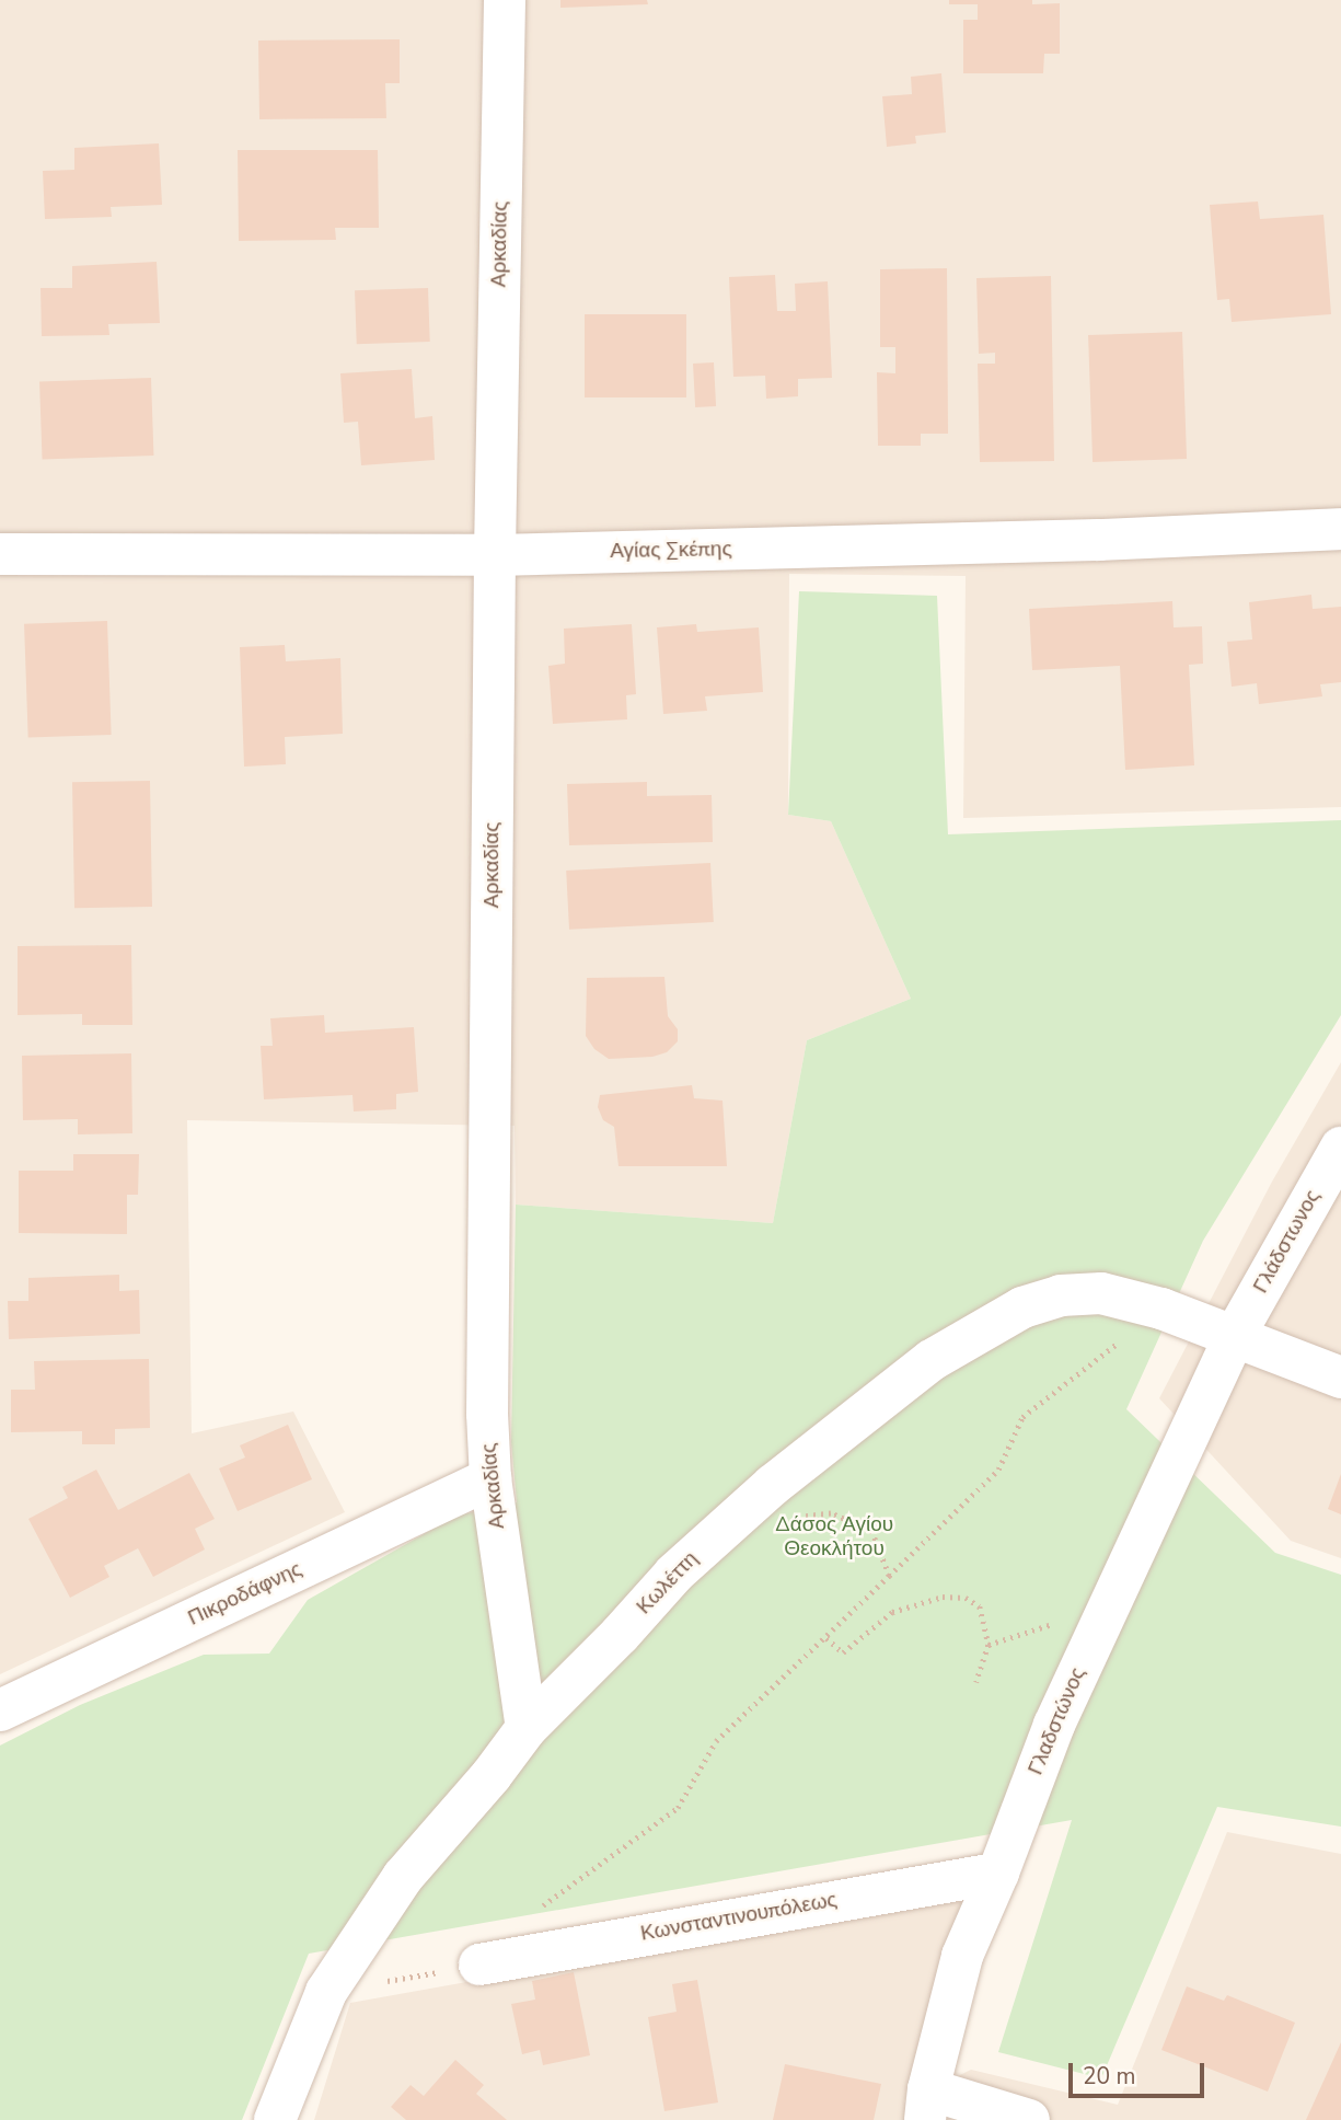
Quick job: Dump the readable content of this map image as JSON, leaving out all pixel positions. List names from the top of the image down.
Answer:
{
  "streets": {
    "street": [
      "Αρκαδίας",
      "Αγίας Σκέπης",
      "Γλάδστωνος",
      "Κωλέττη",
      "Πικροδάφνης",
      "Γλαδστώνος",
      "Κωνσταντινουπόλεως"
    ]
  },
  "crossings": [
    ["Αρκαδίας", "Αγίας Σκέπης"],
    ["Αρκαδίας", "Κωλέττη"],
    ["Αρκαδίας", "Πικροδάφνης"],
    ["Γλάδστωνος", "Κωλέττη"],
    ["Γλάδστωνος", "Γλαδστώνος"],
    ["Κωλέττη", "Γλαδστώνος"],
    ["Γλαδστώνος", "Κωνσταντινουπόλεως"]
  ],
  "parks": ["Δάσος Αγίου Θεοκλήτου"],
  "scale_bar": "20 m"
}
